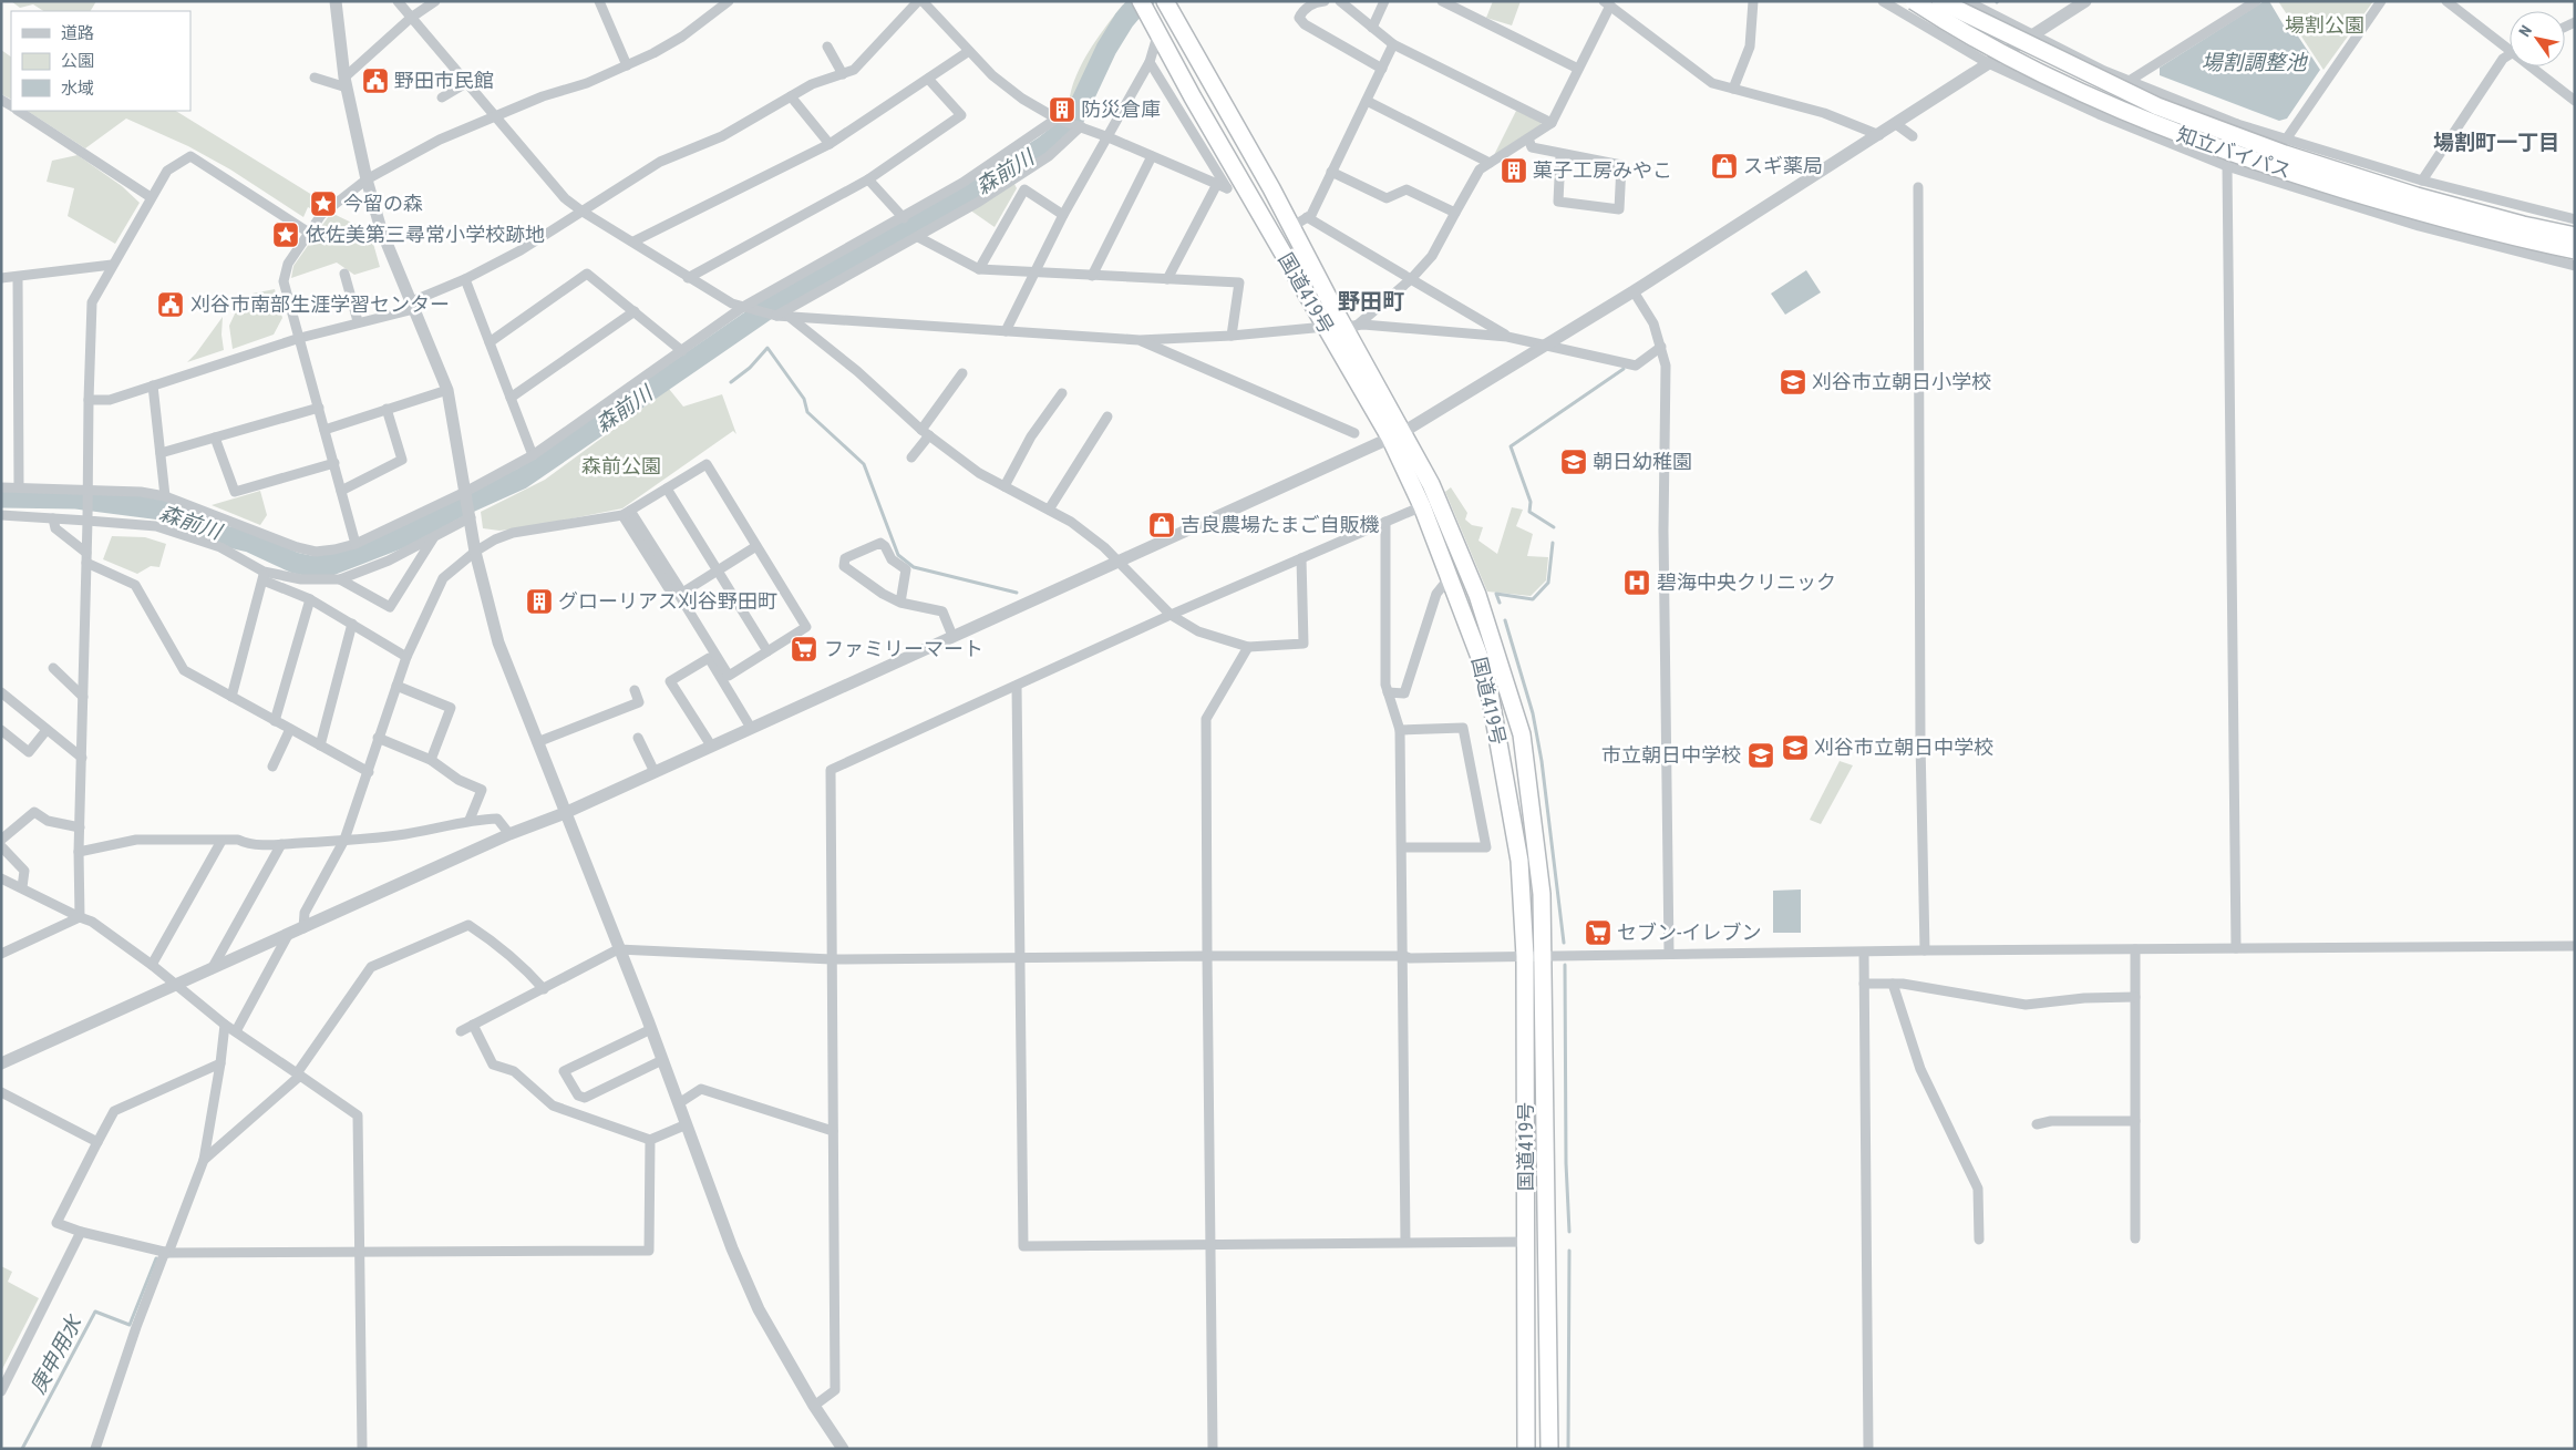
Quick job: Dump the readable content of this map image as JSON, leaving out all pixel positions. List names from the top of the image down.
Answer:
{
  "streets": {
    "highway": ["知立バイパス", "国道419号"]
  },
  "districts": ["場割町一丁目", "野田町"],
  "water": ["場割調整池", "森前川", "庚申用水"],
  "parks": ["場割公園", "森前公園"],
  "places": {
    "public building": ["野田市民館", "刈谷市南部生涯学習センター"],
    "building": ["防災倉庫", "菓子工房みやこ", "グローリアス刈谷野田町"],
    "shop": ["スギ薬局", "吉良農場たまご自販機"],
    "place": ["今留の森", "依佐美第三尋常小学校跡地"],
    "school or university": [
      "刈谷市立朝日小学校",
      "朝日幼稚園",
      "刈谷市立朝日中学校",
      "市立朝日中学校"
    ],
    "hospital": ["碧海中央クリニック"],
    "supermarket": ["ファミリーマート", "セブン-イレブン"]
  },
  "legend": ["道路", "公園", "水域"],
  "north": "top left"
}
